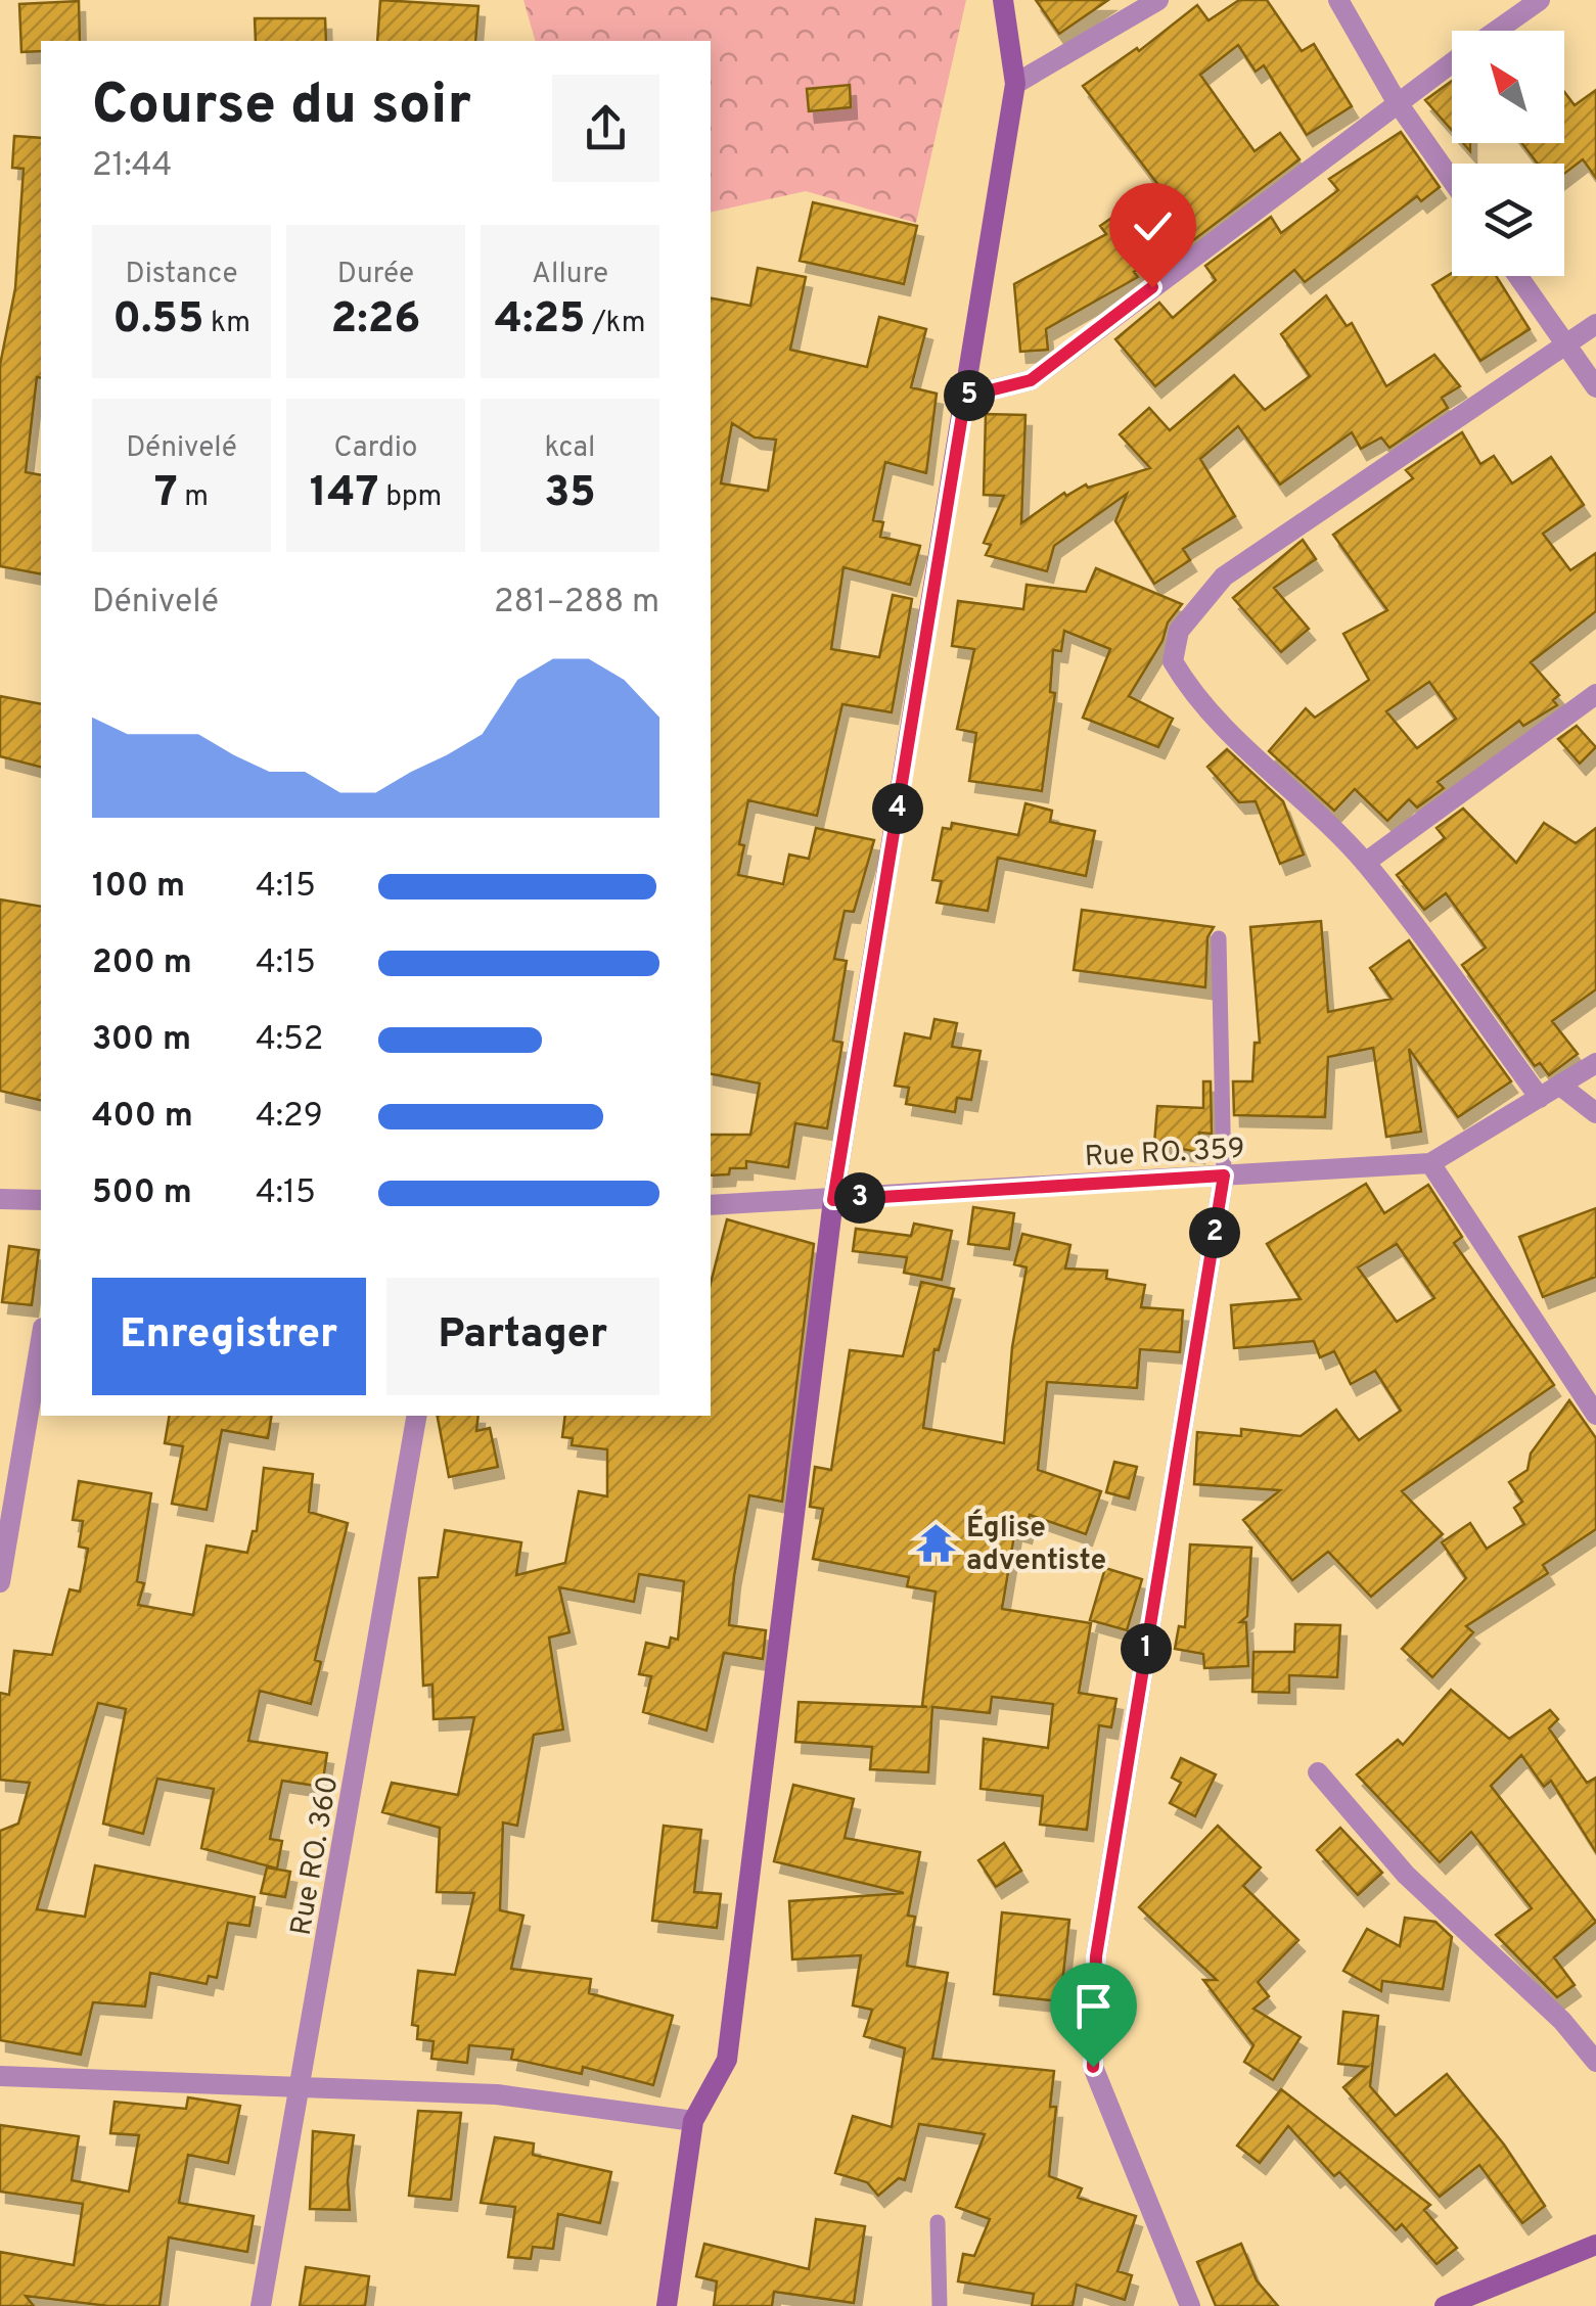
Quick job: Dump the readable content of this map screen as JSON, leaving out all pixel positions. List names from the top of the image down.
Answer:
{
  "streets": {
    "street": ["Rue RO. 359", "Rue RO. 360"]
  },
  "places": {
    "temple": ["Église adventiste"]
  },
  "north": "top left",
  "page": {
    "heading": ["Course du soir", "21:44"],
    "stats": [
      ["Distance", "0.55 km"],
      ["Durée", "2:26"],
      ["Allure", "4:25 /km"],
      ["Dénivelé", "7 m"],
      ["Cardio", "147 bpm"],
      ["kcal", "35"]
    ],
    "pins": [
      "5",
      "4",
      "3",
      "2",
      "1"
    ],
    "chart": ["Dénivelé", "281–288 m"],
    "list": [
      {
        "name": "100 m",
        "note": "4:15"
      },
      {
        "name": "200 m",
        "note": "4:15"
      },
      {
        "name": "300 m",
        "note": "4:52"
      },
      {
        "name": "400 m",
        "note": "4:29"
      },
      {
        "name": "500 m",
        "note": "4:15"
      }
    ],
    "buttons": ["Enregistrer", "Partager"]
  }
}
